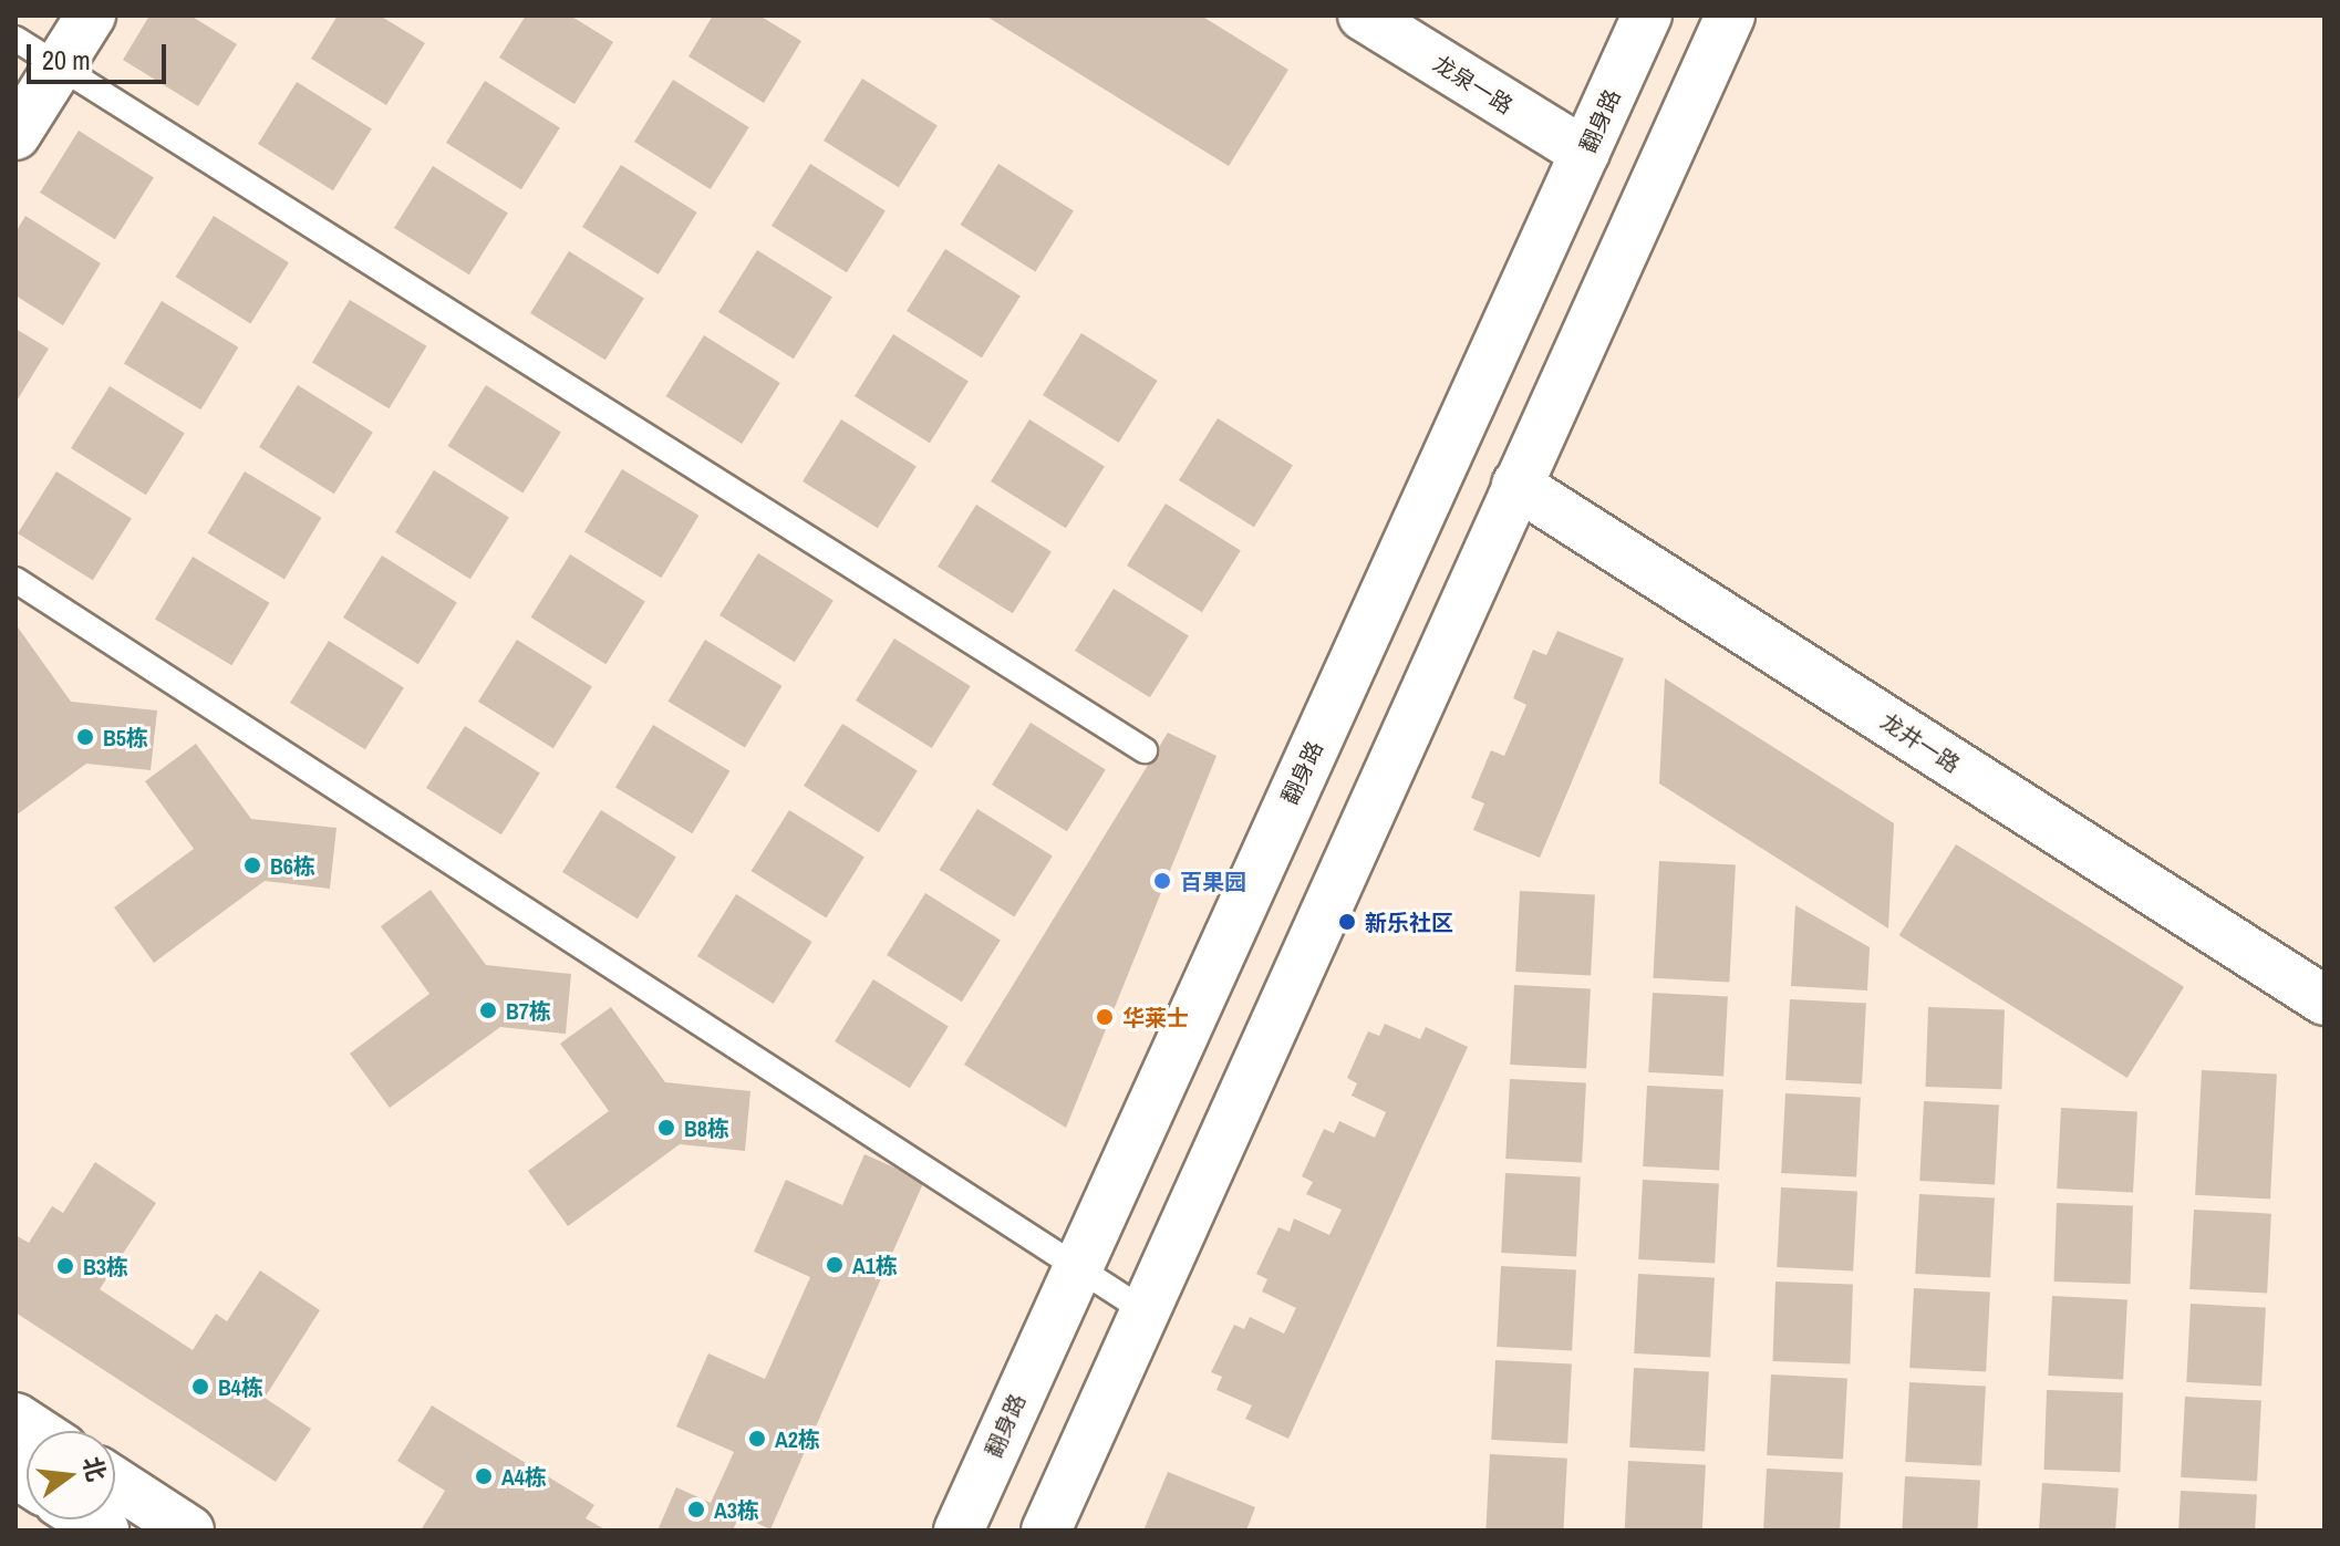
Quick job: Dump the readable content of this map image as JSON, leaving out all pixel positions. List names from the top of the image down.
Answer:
{
  "streets": {
    "main road": ["龙泉一路", "翻身路", "龙井一路"]
  },
  "crossings": [
    ["龙泉一路", "翻身路"]
  ],
  "places": [
    "B5栋",
    "B6栋",
    "百果园",
    "新乐社区",
    "B7栋",
    "华莱士",
    "B8栋",
    "A1栋",
    "B3栋",
    "B4栋",
    "A2栋",
    "A4栋",
    "A3栋"
  ],
  "scale_bar": "20 m",
  "north": "right"
}
